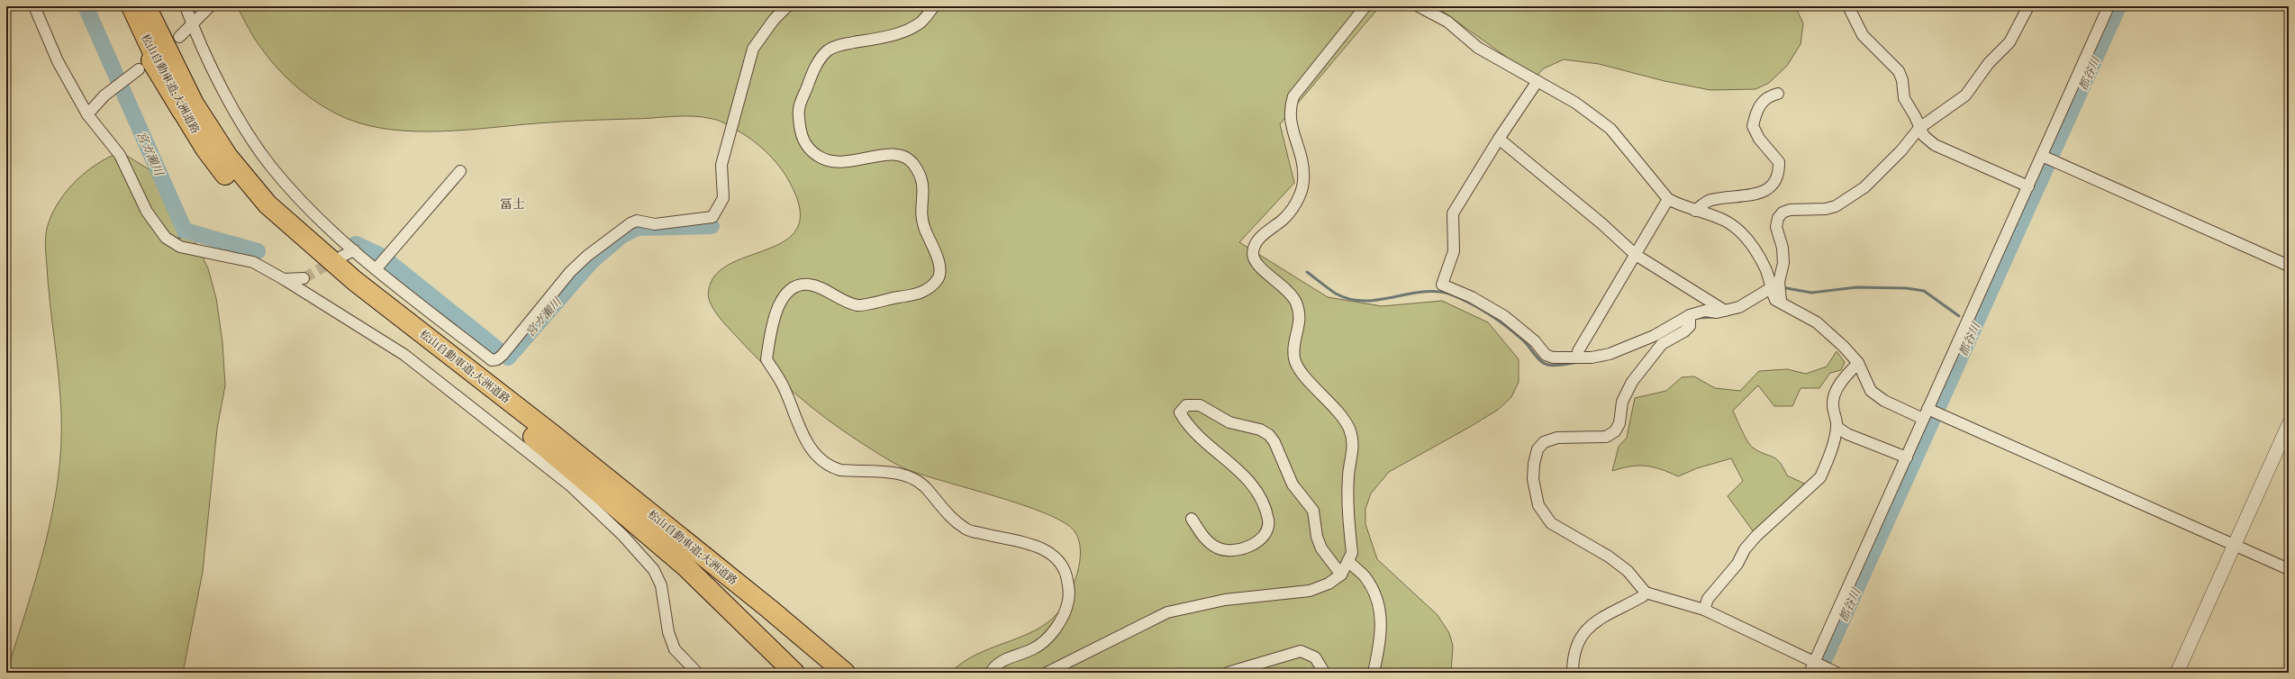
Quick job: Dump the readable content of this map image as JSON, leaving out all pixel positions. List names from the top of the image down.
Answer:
{
  "streets": {
    "highway": ["松山自動車道;大洲道路"]
  },
  "districts": ["冨士"],
  "water": ["都谷川", "宮ガ瀬川"]
}
